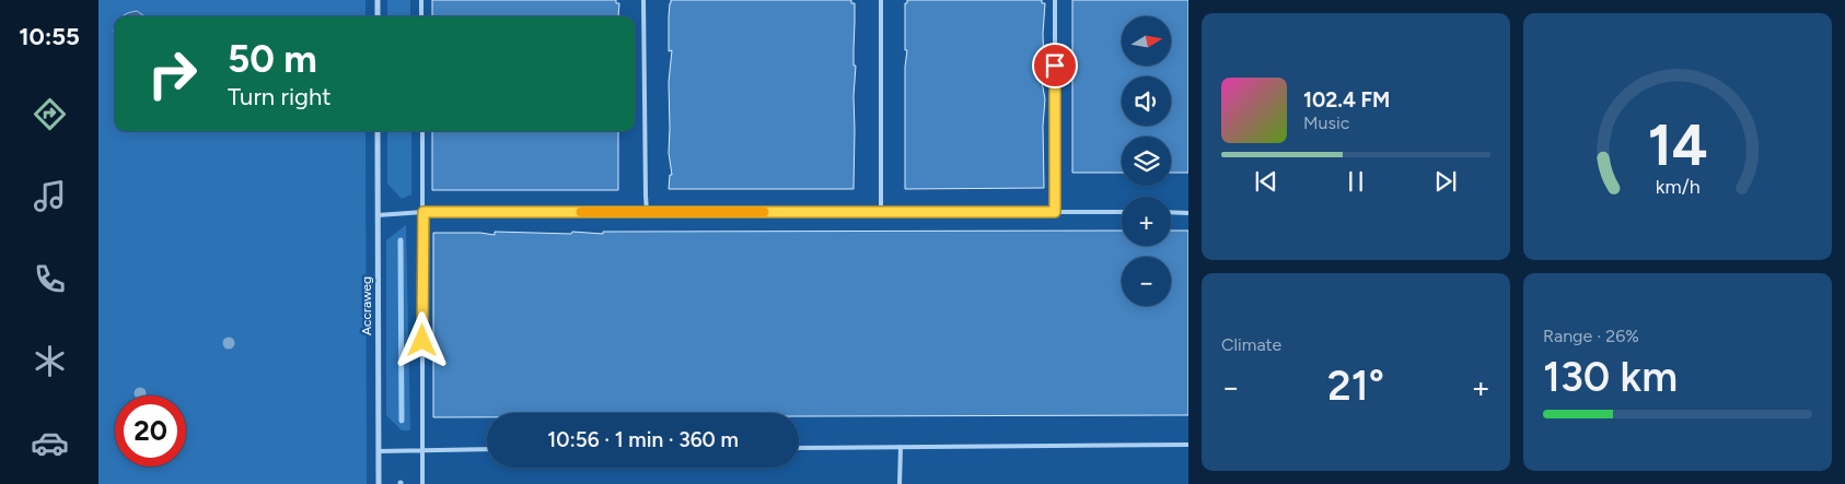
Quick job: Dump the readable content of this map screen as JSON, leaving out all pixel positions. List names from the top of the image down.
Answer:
{
  "streets": {
    "street": ["Accraweg"]
  },
  "north": "right",
  "page": {
    "tabs": "10:55",
    "map_buttons": ["+", "−"],
    "turn": ["50 m", "Turn right"],
    "song": ["102.4 FM", "Music"],
    "tile": [
      "Climate",
      ["Range · 26%", "130 km"]
    ],
    "heat": ["−", "21°", "+"],
    "limit": "20",
    "trip": "10:56 · 1 min · 360 m",
    "gauge": ["14", "km/h"]
  }
}
